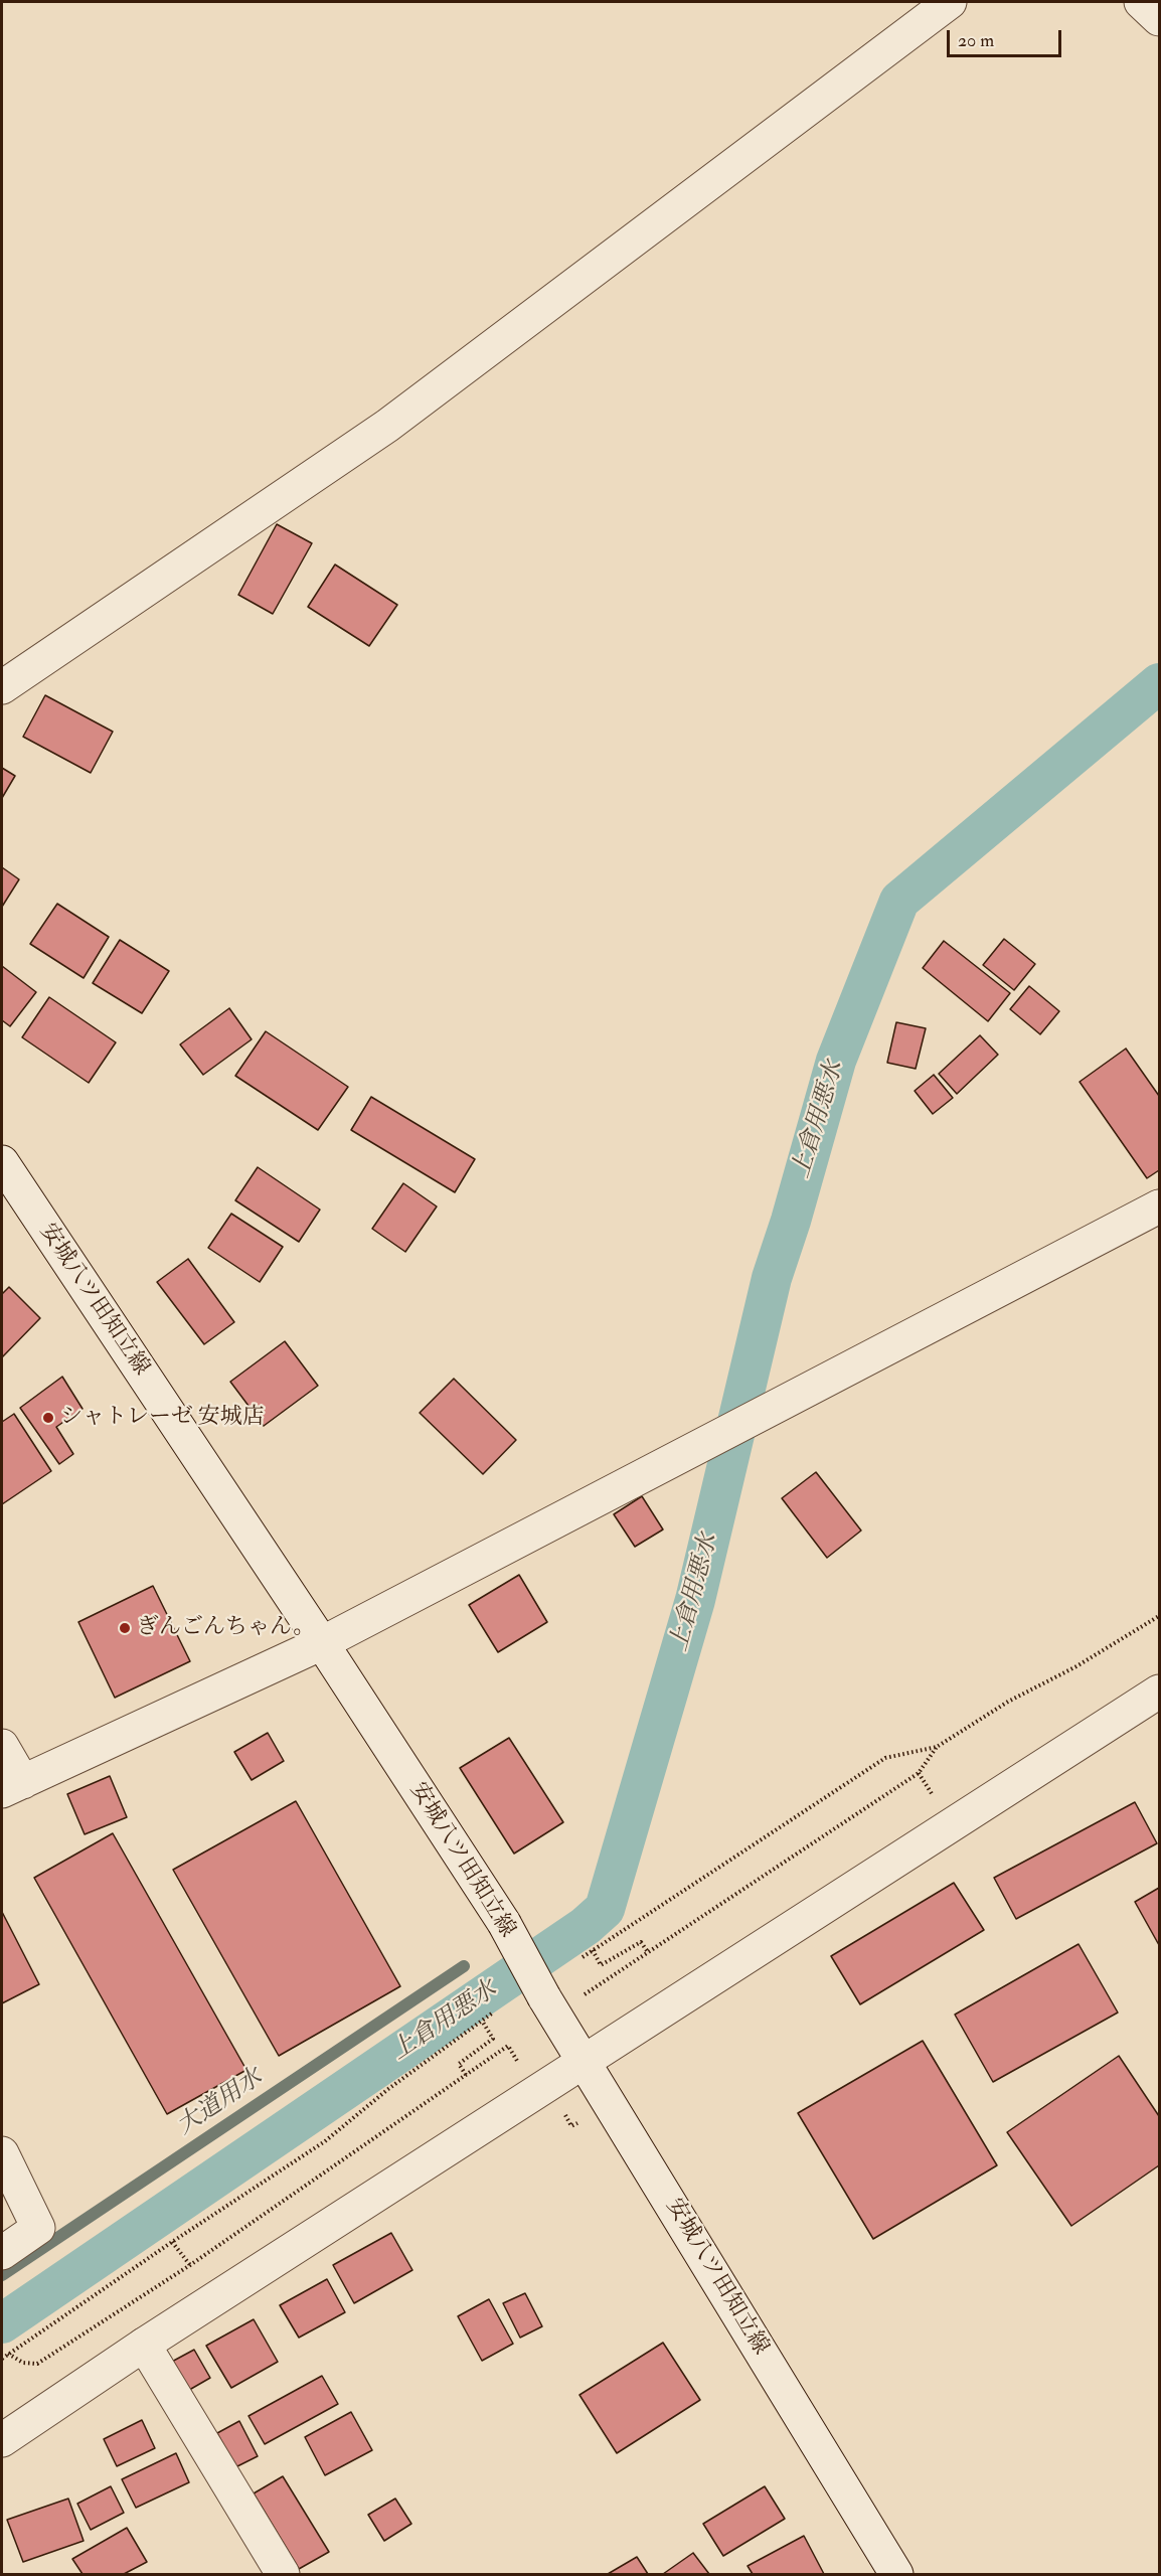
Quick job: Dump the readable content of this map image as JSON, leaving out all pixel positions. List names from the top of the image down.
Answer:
{
  "streets": {
    "street": ["安城八ツ田知立線"]
  },
  "water": ["上倉用悪水", "大道用水"],
  "places": ["シャトレーゼ 安城店", "ぎんごんちゃん。"],
  "scale_bar": "20 m"
}
